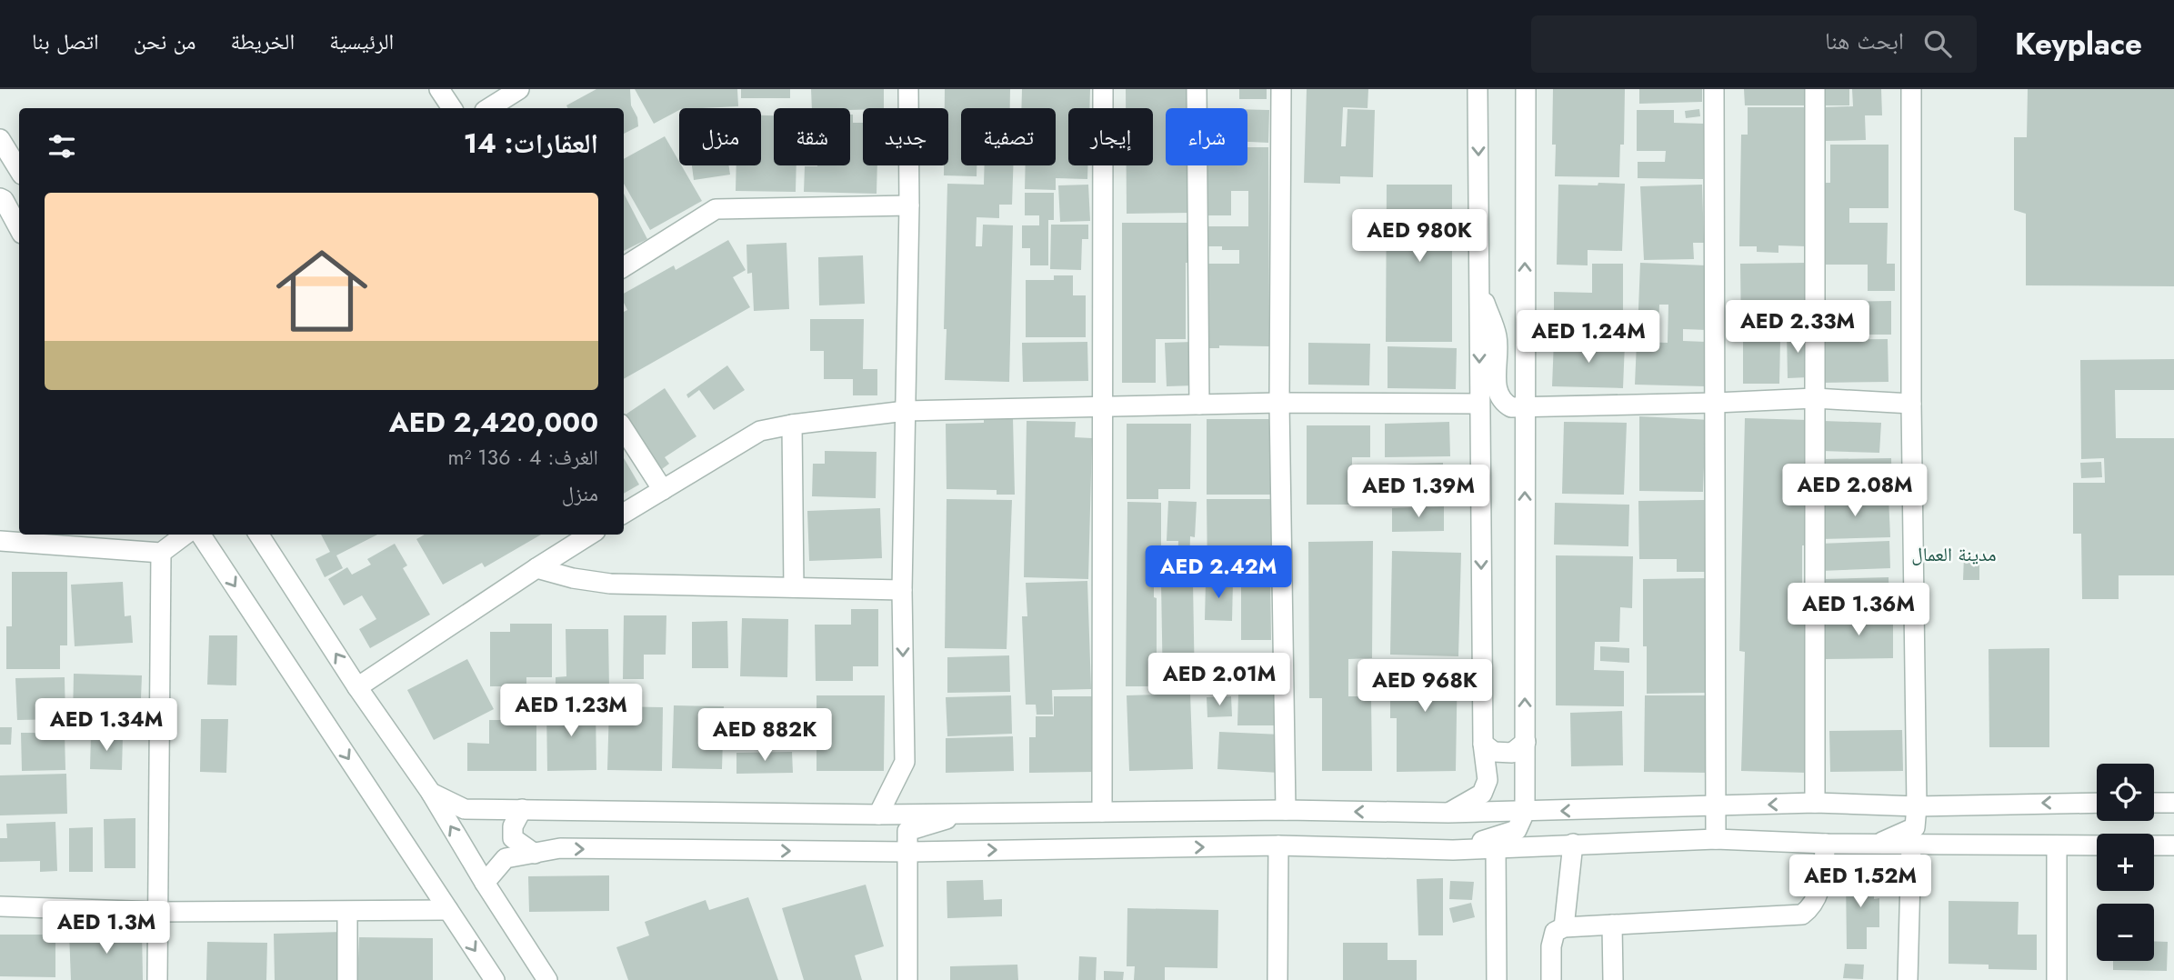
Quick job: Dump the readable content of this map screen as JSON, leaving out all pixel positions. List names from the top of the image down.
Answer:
{
  "districts": ["مدينة العمال"],
  "page": {
    "header": "Keyplace",
    "search": "ابحث هنا",
    "nav": [
      "الرئيسية",
      "الخريطة",
      "من نحن",
      "اتصل بنا"
    ],
    "chip": [
      "شراء",
      "إيجار",
      "تصفية",
      "جديد",
      "شقة",
      "منزل"
    ],
    "heading": "العقارات: 14",
    "list": [
      {
        "name": "AED 2,420,000",
        "note": "الغرف: 4 · 136 m² · منزل"
      }
    ],
    "price": [
      "AED 980K",
      "AED 2.33M",
      "AED 1.24M",
      "AED 2.08M",
      "AED 1.39M",
      "AED 2.42M",
      "AED 1.36M",
      "AED 2.01M",
      "AED 968K",
      "AED 1.23M",
      "AED 1.34M",
      "AED 882K",
      "AED 1.52M",
      "AED 1.3M"
    ],
    "map_buttons": ["+", "−"]
  }
}
